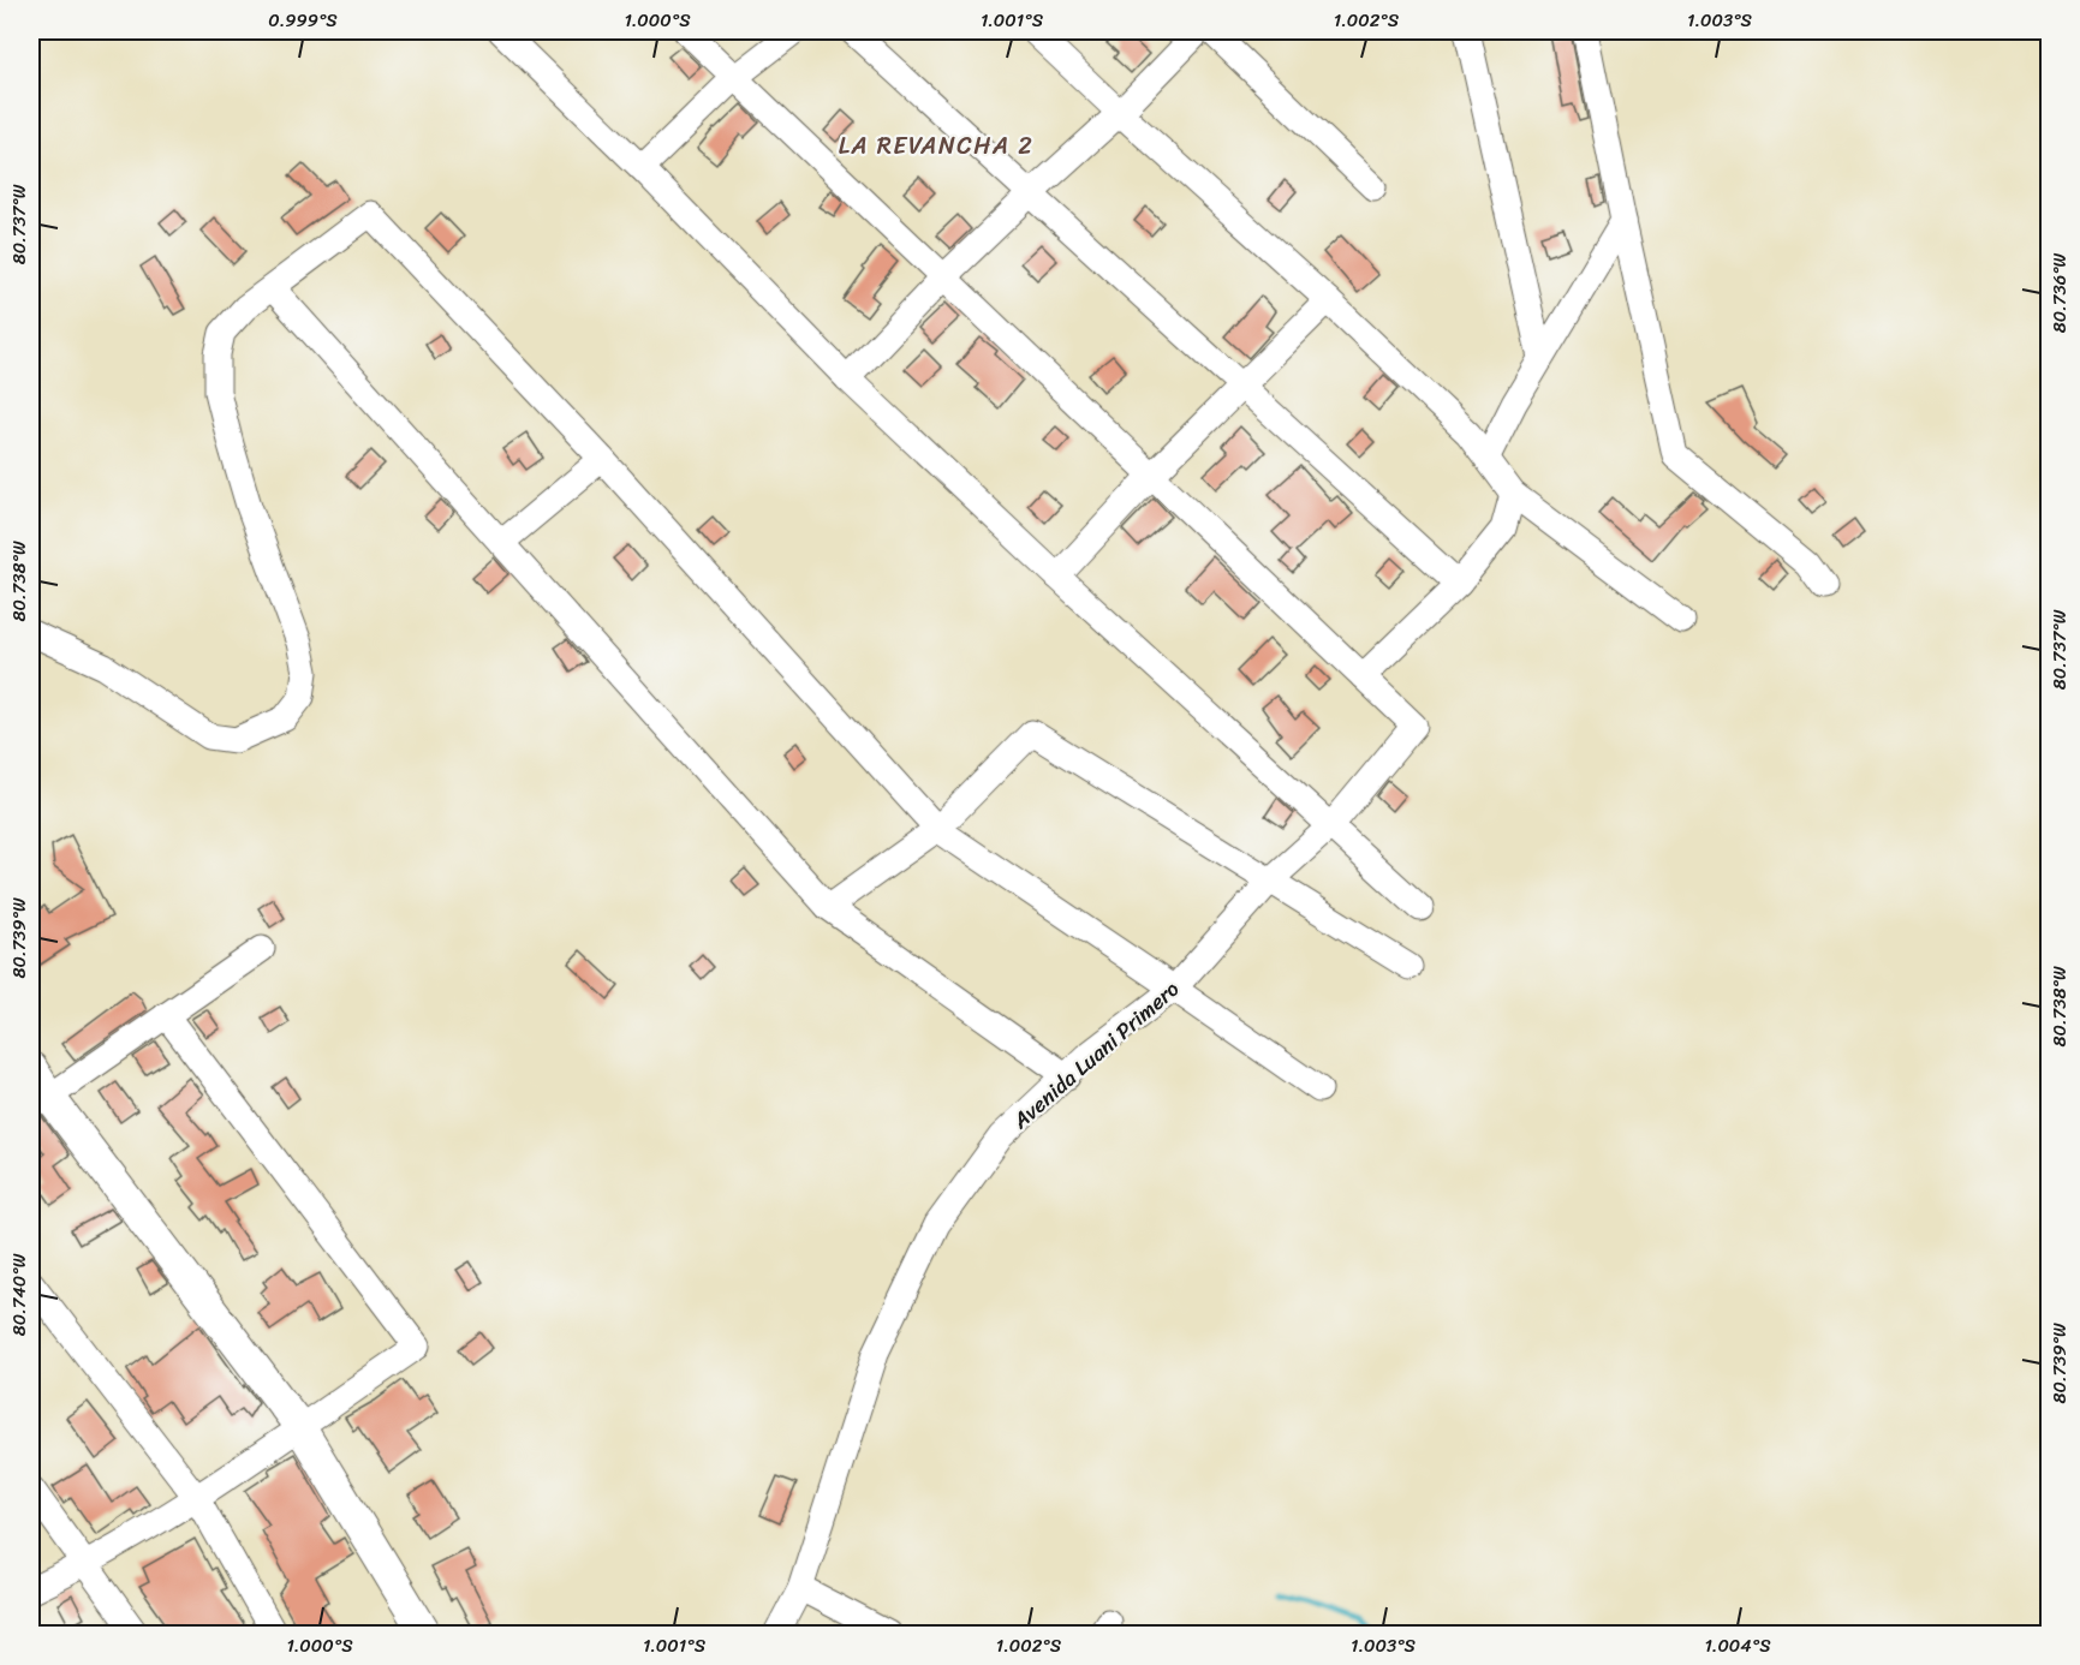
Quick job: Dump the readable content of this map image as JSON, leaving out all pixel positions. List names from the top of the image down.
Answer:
{
  "streets": {
    "street": ["Avenida Luani Primero"]
  },
  "districts": ["LA REVANCHA 2"],
  "coordinates": [
    "0.999°S",
    "1.000°S",
    "1.001°S",
    "1.002°S",
    "1.003°S",
    "80.737°W",
    "80.736°W",
    "80.738°W",
    "80.739°W",
    "80.740°W",
    "1.004°S"
  ]
}
